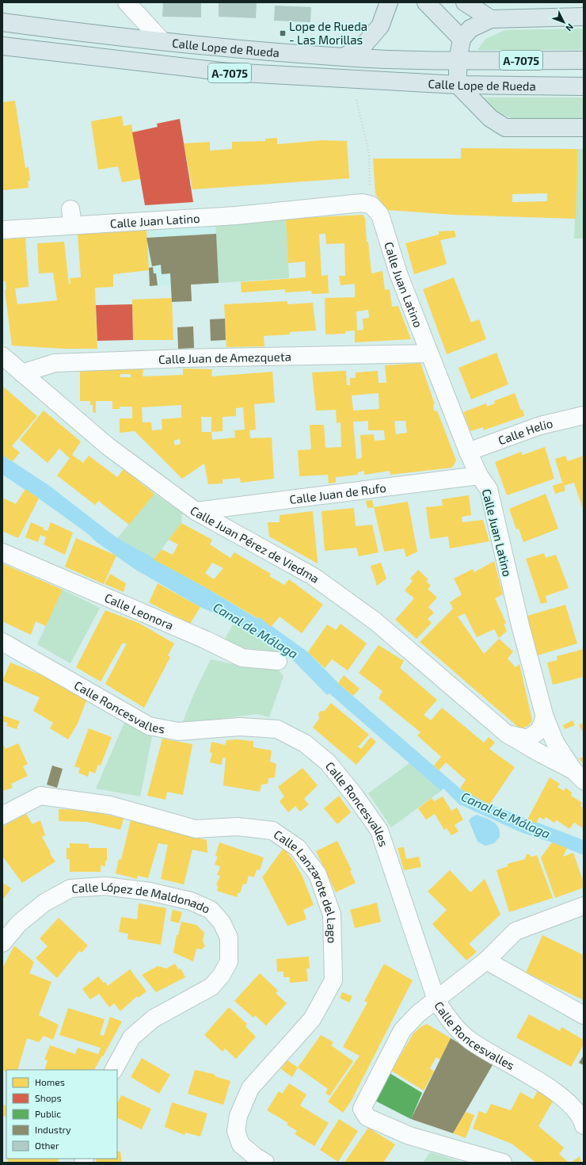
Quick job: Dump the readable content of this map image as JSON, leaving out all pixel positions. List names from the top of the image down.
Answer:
{
  "streets": {
    "main road": ["Calle Lope de Rueda", "A-7075"],
    "street": [
      "Calle Juan Latino",
      "Calle Juan de Amezqueta",
      "Calle Helio",
      "Calle Juan de Rufo",
      "Calle Juan Pérez de Viedma",
      "Calle Leonora",
      "Calle Roncesvalles",
      "Calle Lanzarote del Lago",
      "Calle López de Maldonado"
    ]
  },
  "crossings": [
    ["Calle Juan Latino", "Calle Juan de Amezqueta"],
    ["Calle Juan Latino", "Calle Helio"],
    ["Calle Juan Latino", "Calle Juan de Rufo"],
    ["Calle Juan Latino", "Calle Juan Pérez de Viedma"],
    ["Calle Juan de Amezqueta", "Calle Juan Pérez de Viedma"],
    ["Calle Juan de Rufo", "Calle Juan Pérez de Viedma"]
  ],
  "water": ["Canal de Málaga"],
  "places": {
    "transit": ["Lope de Rueda - Las Morillas"]
  },
  "legend": [
    "Homes",
    "Shops",
    "Public",
    "Industry",
    "Other"
  ],
  "north": "bottom right"
}
